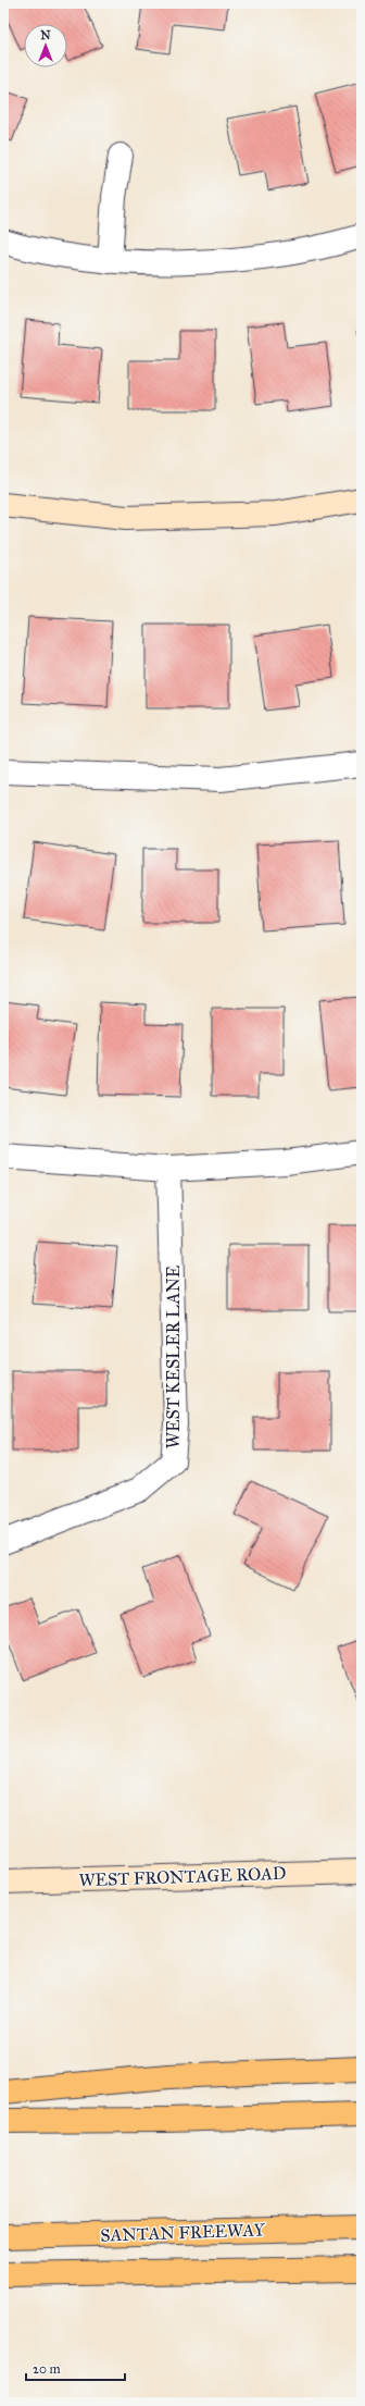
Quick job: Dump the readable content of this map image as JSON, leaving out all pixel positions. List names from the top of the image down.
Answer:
{
  "streets": {
    "highway": ["SANTAN FREEWAY"],
    "street": ["WEST KESLER LANE", "WEST FRONTAGE ROAD"]
  },
  "scale_bar": "20 m",
  "north": "top"
}
